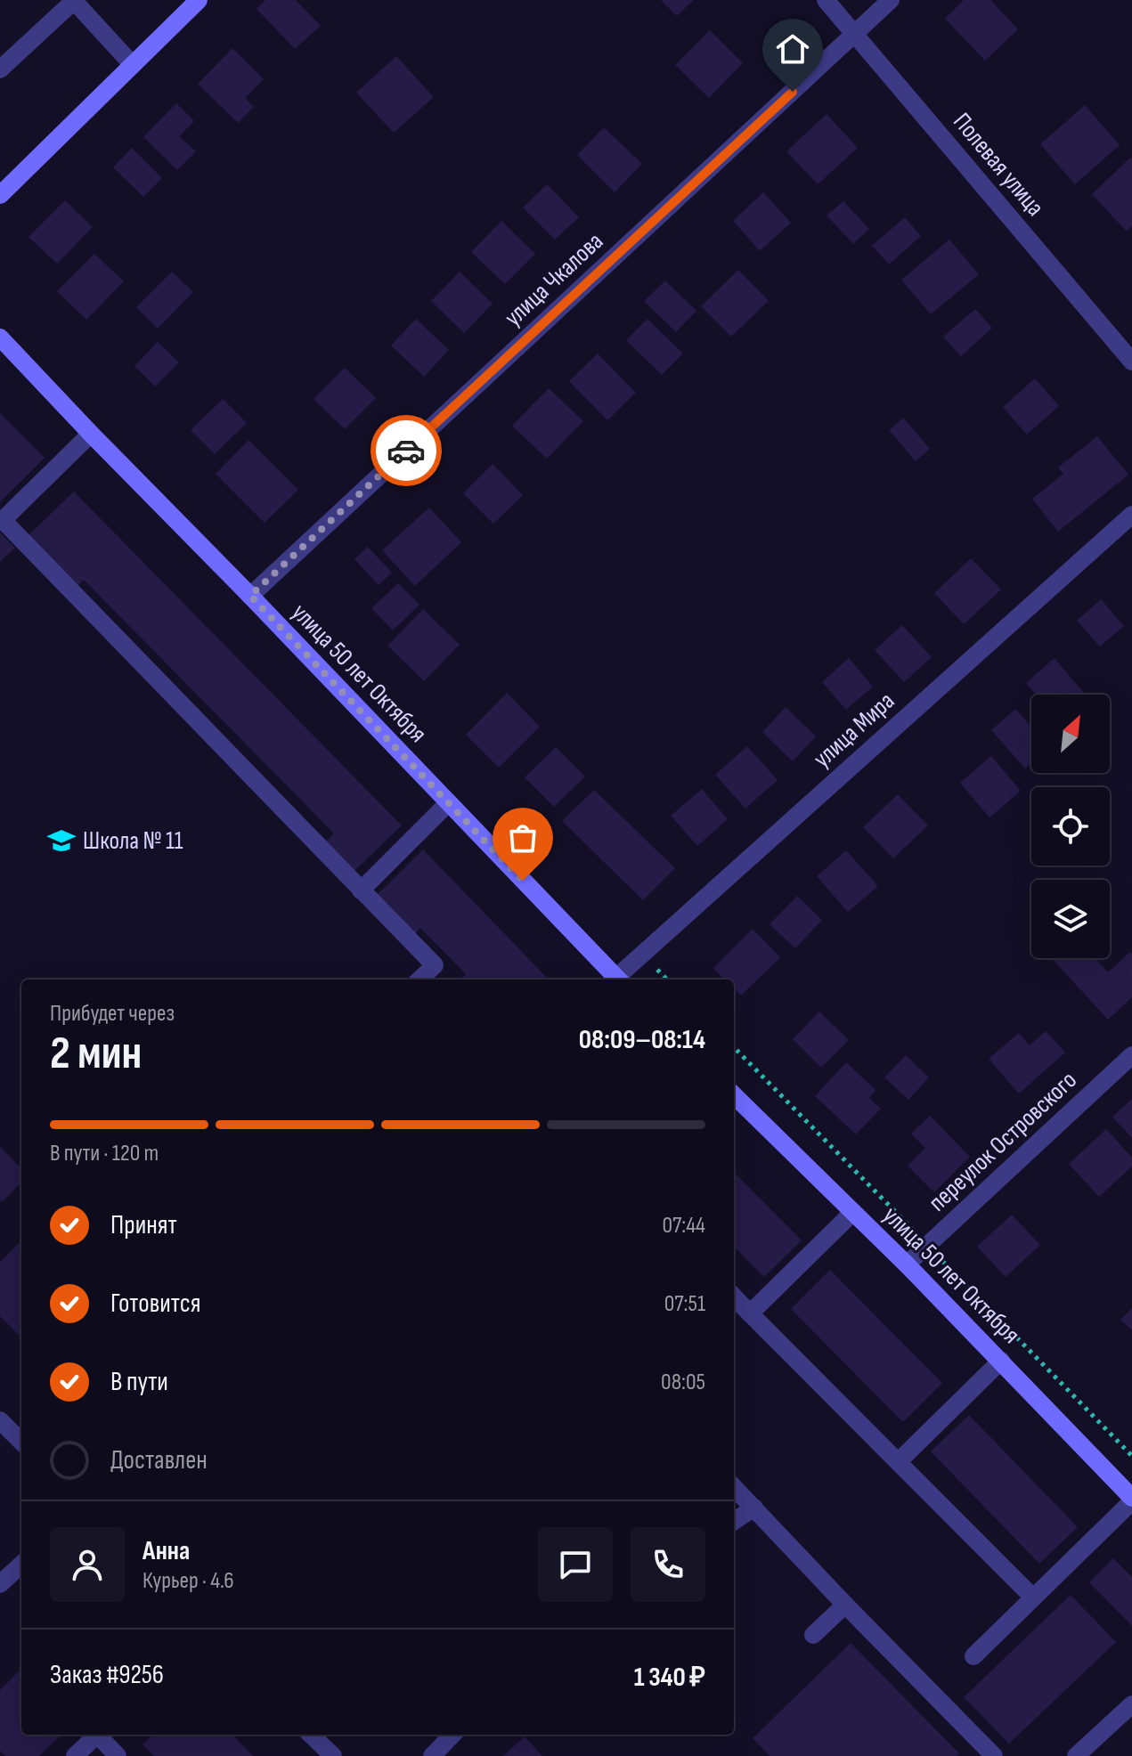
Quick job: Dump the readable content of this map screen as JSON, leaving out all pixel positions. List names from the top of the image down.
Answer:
{
  "streets": {
    "main road": ["улица 50 лет Октября"],
    "street": [
      "Полевая улица",
      "улица Чкалова",
      "улица Мира",
      "переулок Островского"
    ]
  },
  "crossings": [
    ["Полевая улица", "улица Чкалова"],
    ["улица Чкалова", "улица 50 лет Октября"],
    ["улица 50 лет Октября", "переулок Островского"]
  ],
  "places": {
    "school or university": ["Школа № 11"]
  },
  "north": "top right",
  "page": {
    "heading": ["2 мин", "Прибудет через", "08:09–08:14"],
    "panel": [
      "Анна",
      "Курьер · 4.6",
      "Заказ #9256",
      "1 340 ₽"
    ],
    "bar": "В пути · 120 m",
    "list": [
      ["Принят", "07:44"],
      ["Готовится", "07:51"],
      ["В пути", "08:05"],
      "Доставлен"
    ]
  }
}
